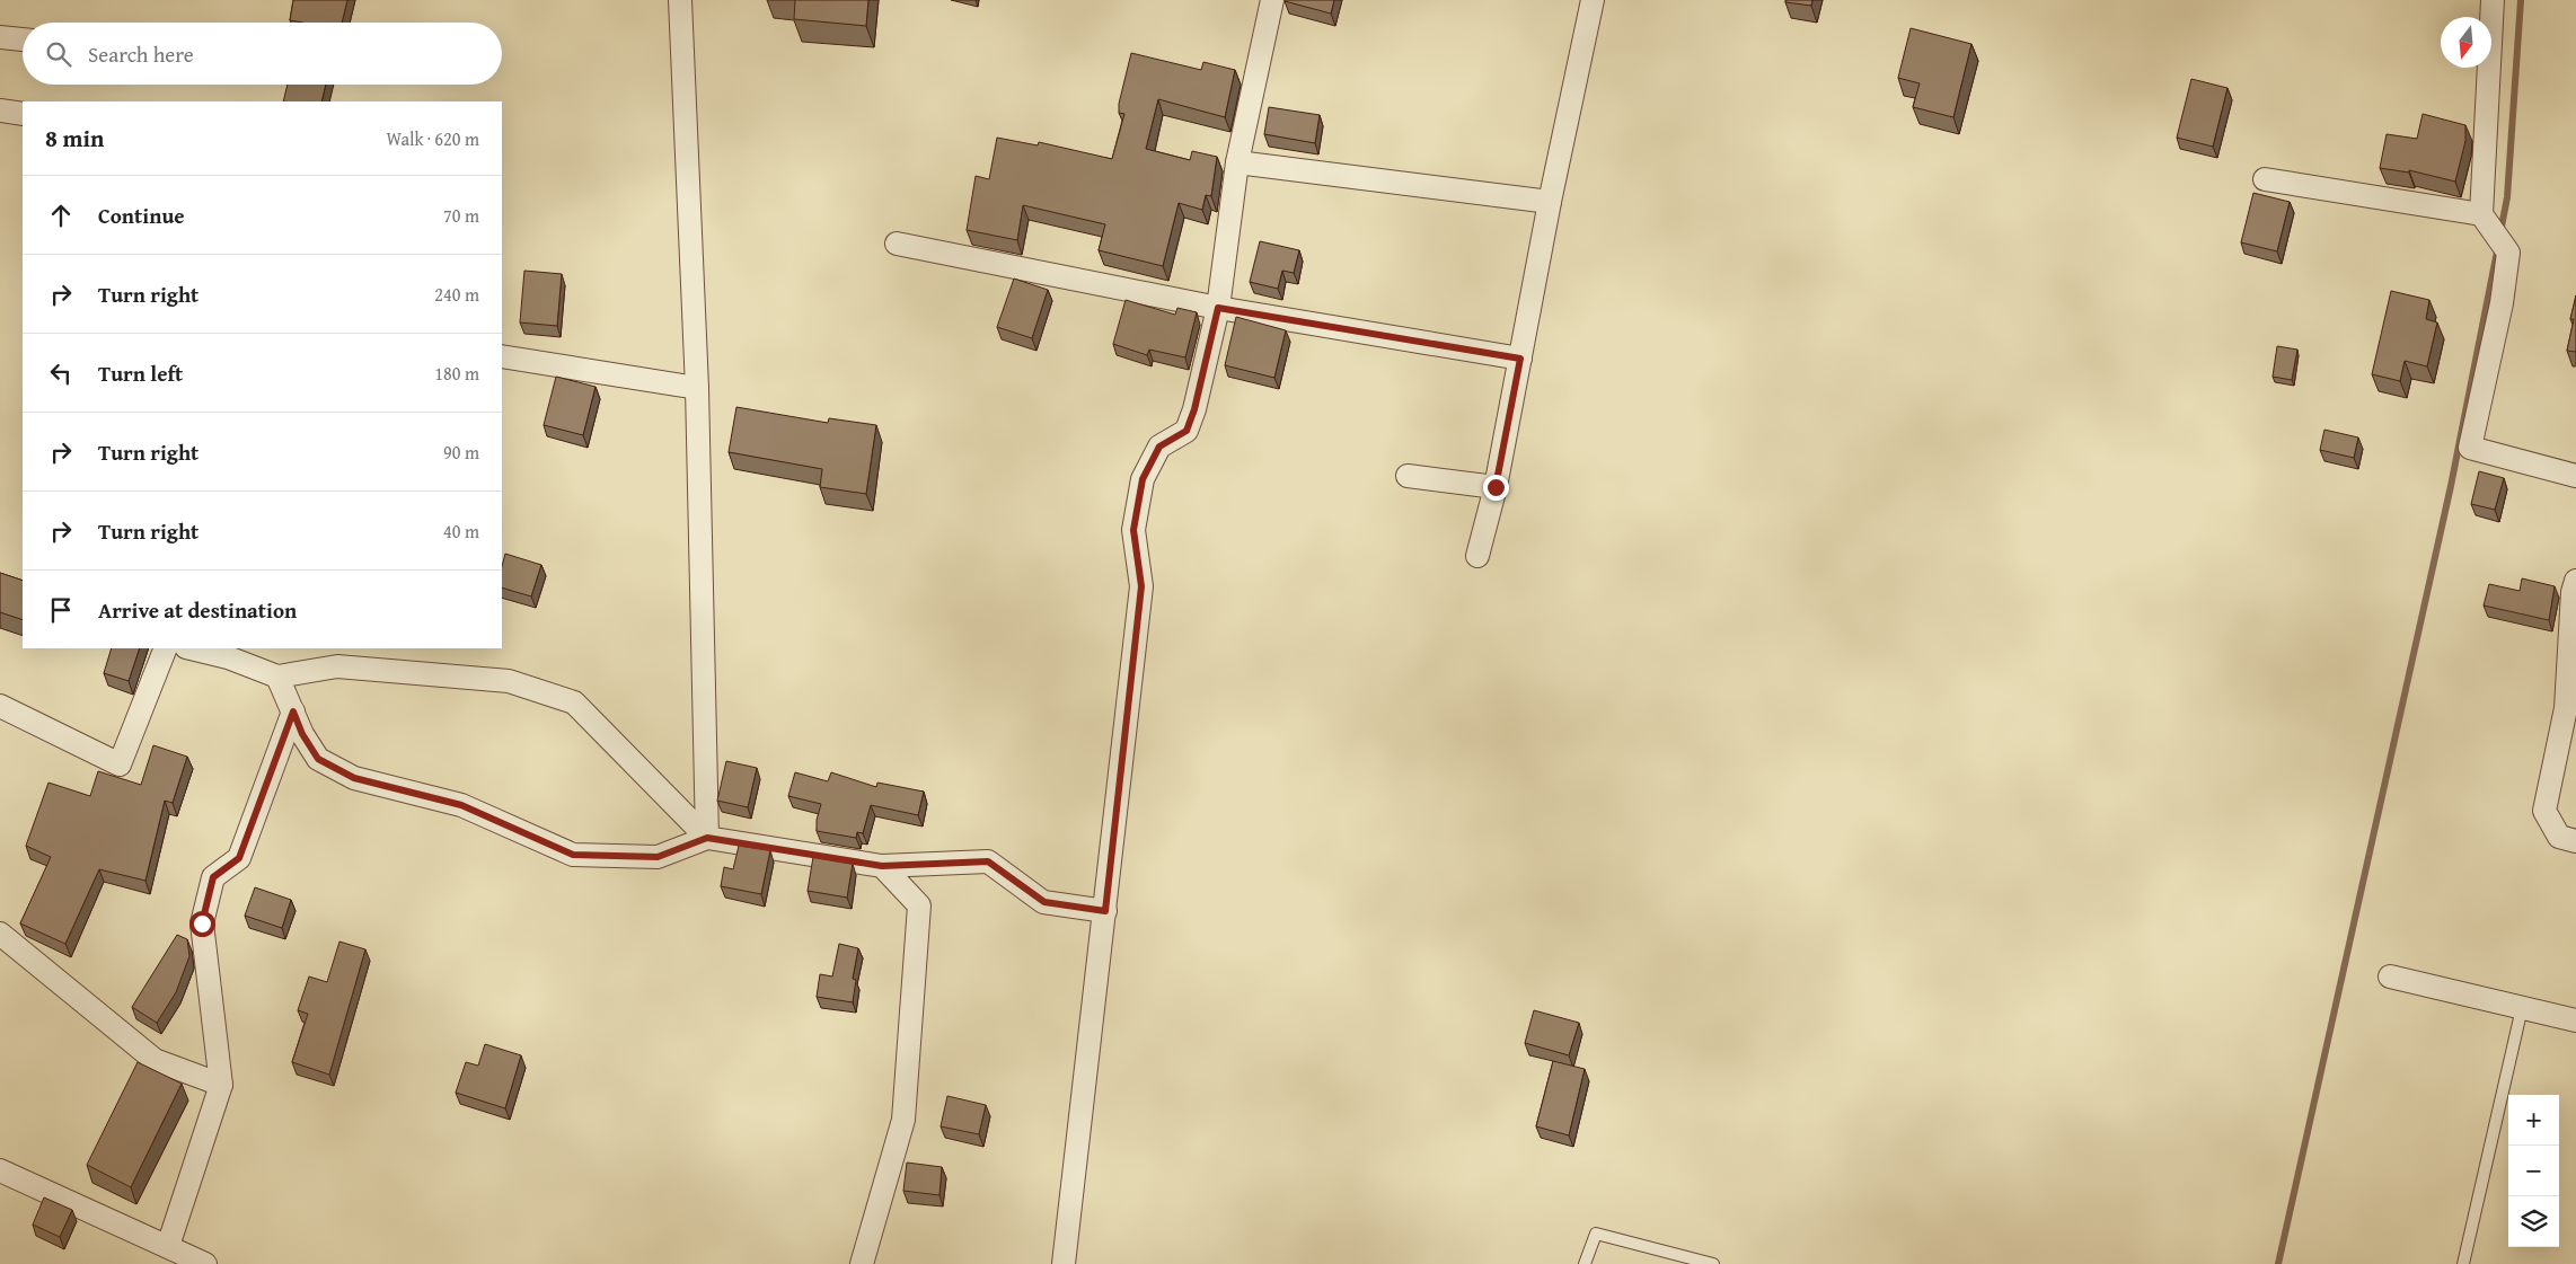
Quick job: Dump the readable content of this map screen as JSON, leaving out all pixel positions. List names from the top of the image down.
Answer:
{
  "north": "bottom",
  "page": {
    "search": "Search here",
    "heading": ["8 min", "Walk · 620 m"],
    "list": [
      ["Continue", "70 m"],
      ["Turn right", "240 m"],
      ["Turn left", "180 m"],
      ["Turn right", "90 m"],
      ["Turn right", "40 m"],
      "Arrive at destination"
    ],
    "map_buttons": ["+", "−"]
  }
}
